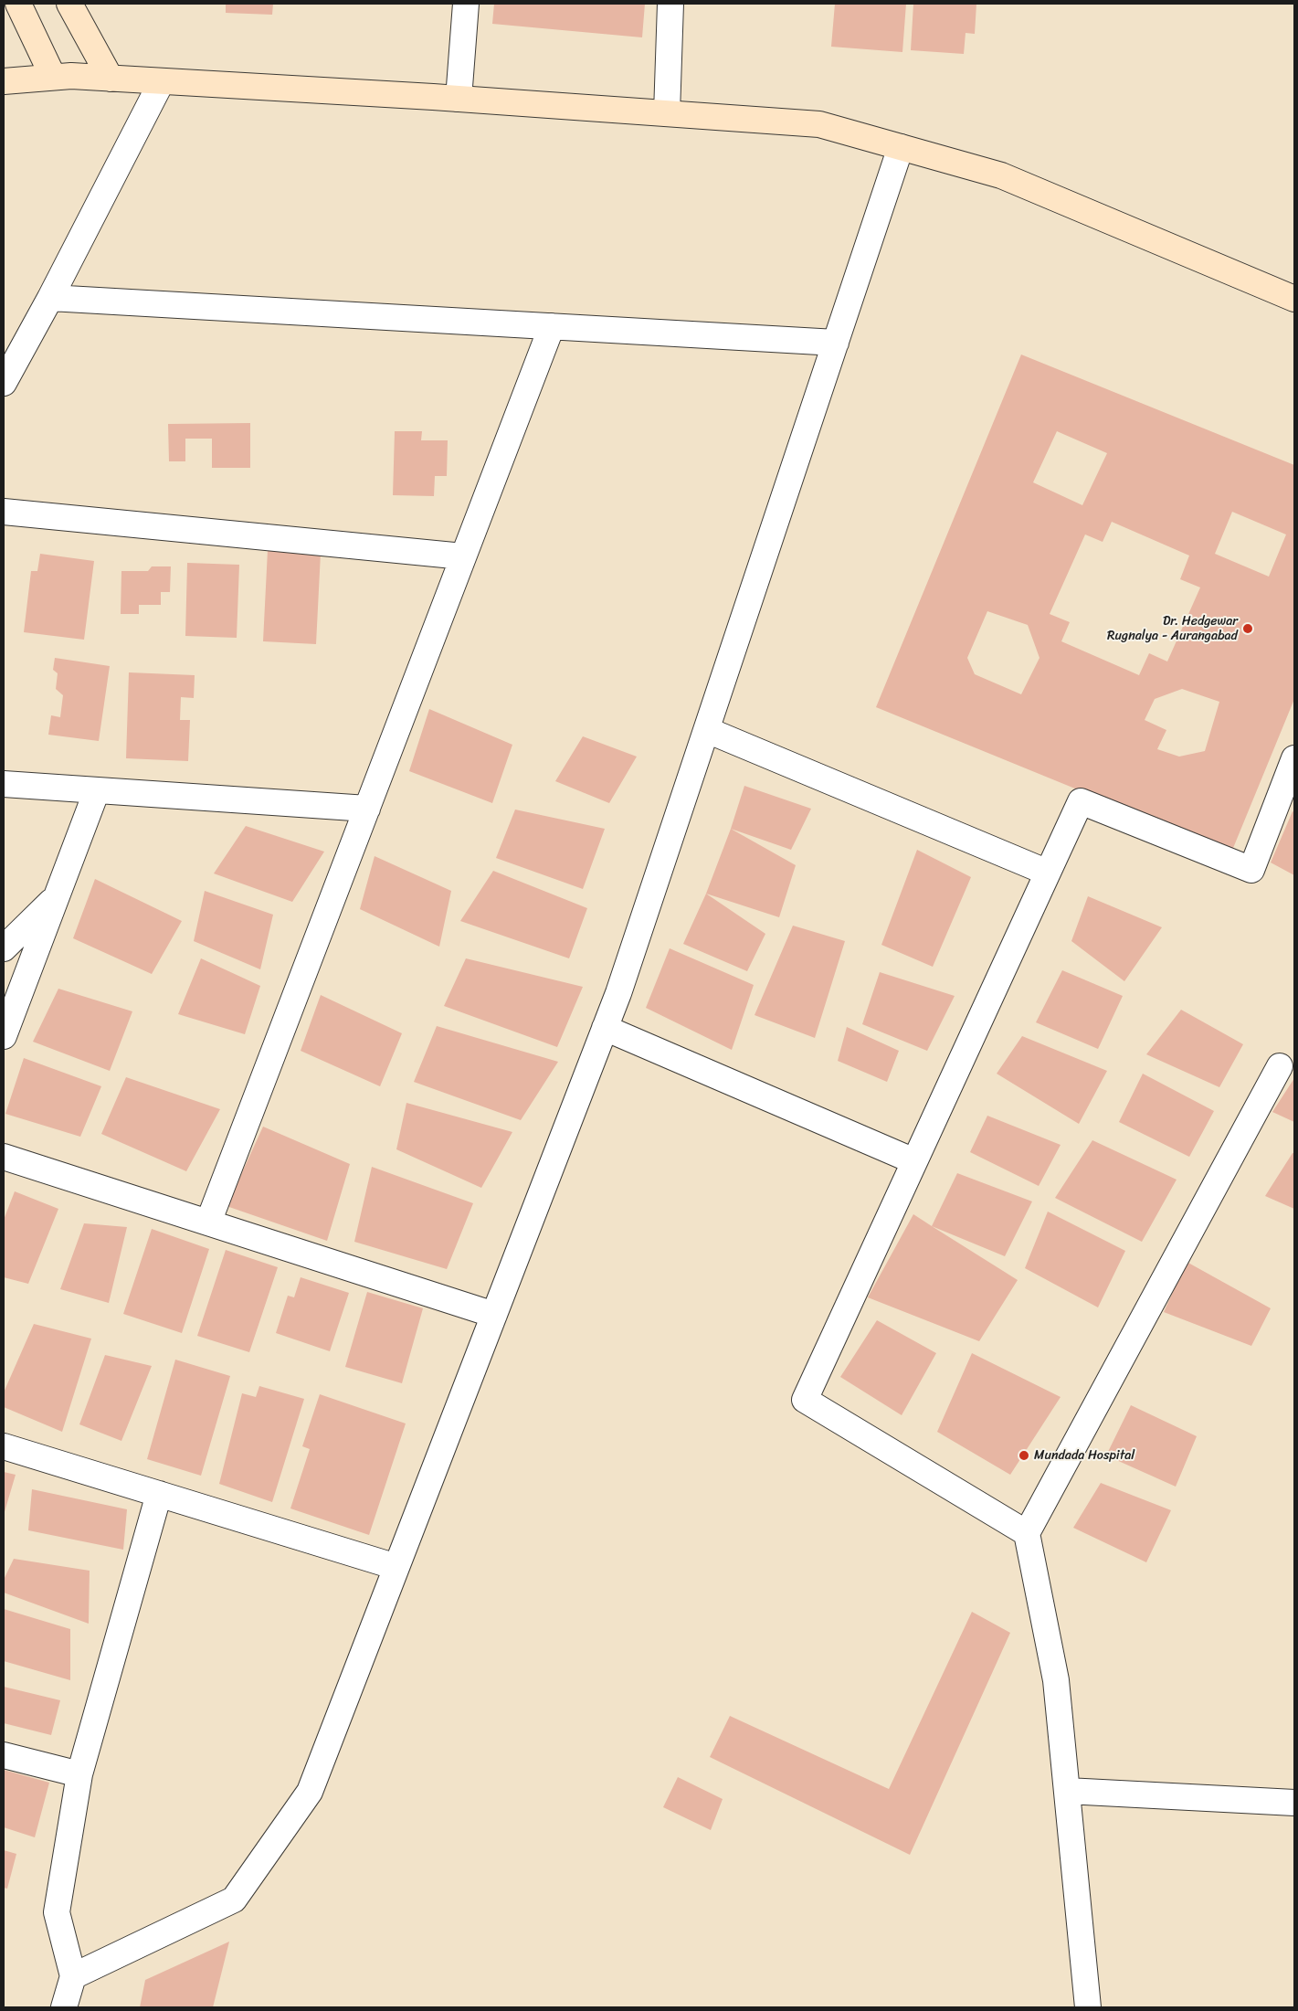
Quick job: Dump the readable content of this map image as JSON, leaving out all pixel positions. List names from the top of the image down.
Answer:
{
  "places": ["Dr. Hedgewar Rugnalya - Aurangabad", "Mundada Hospital"]
}
